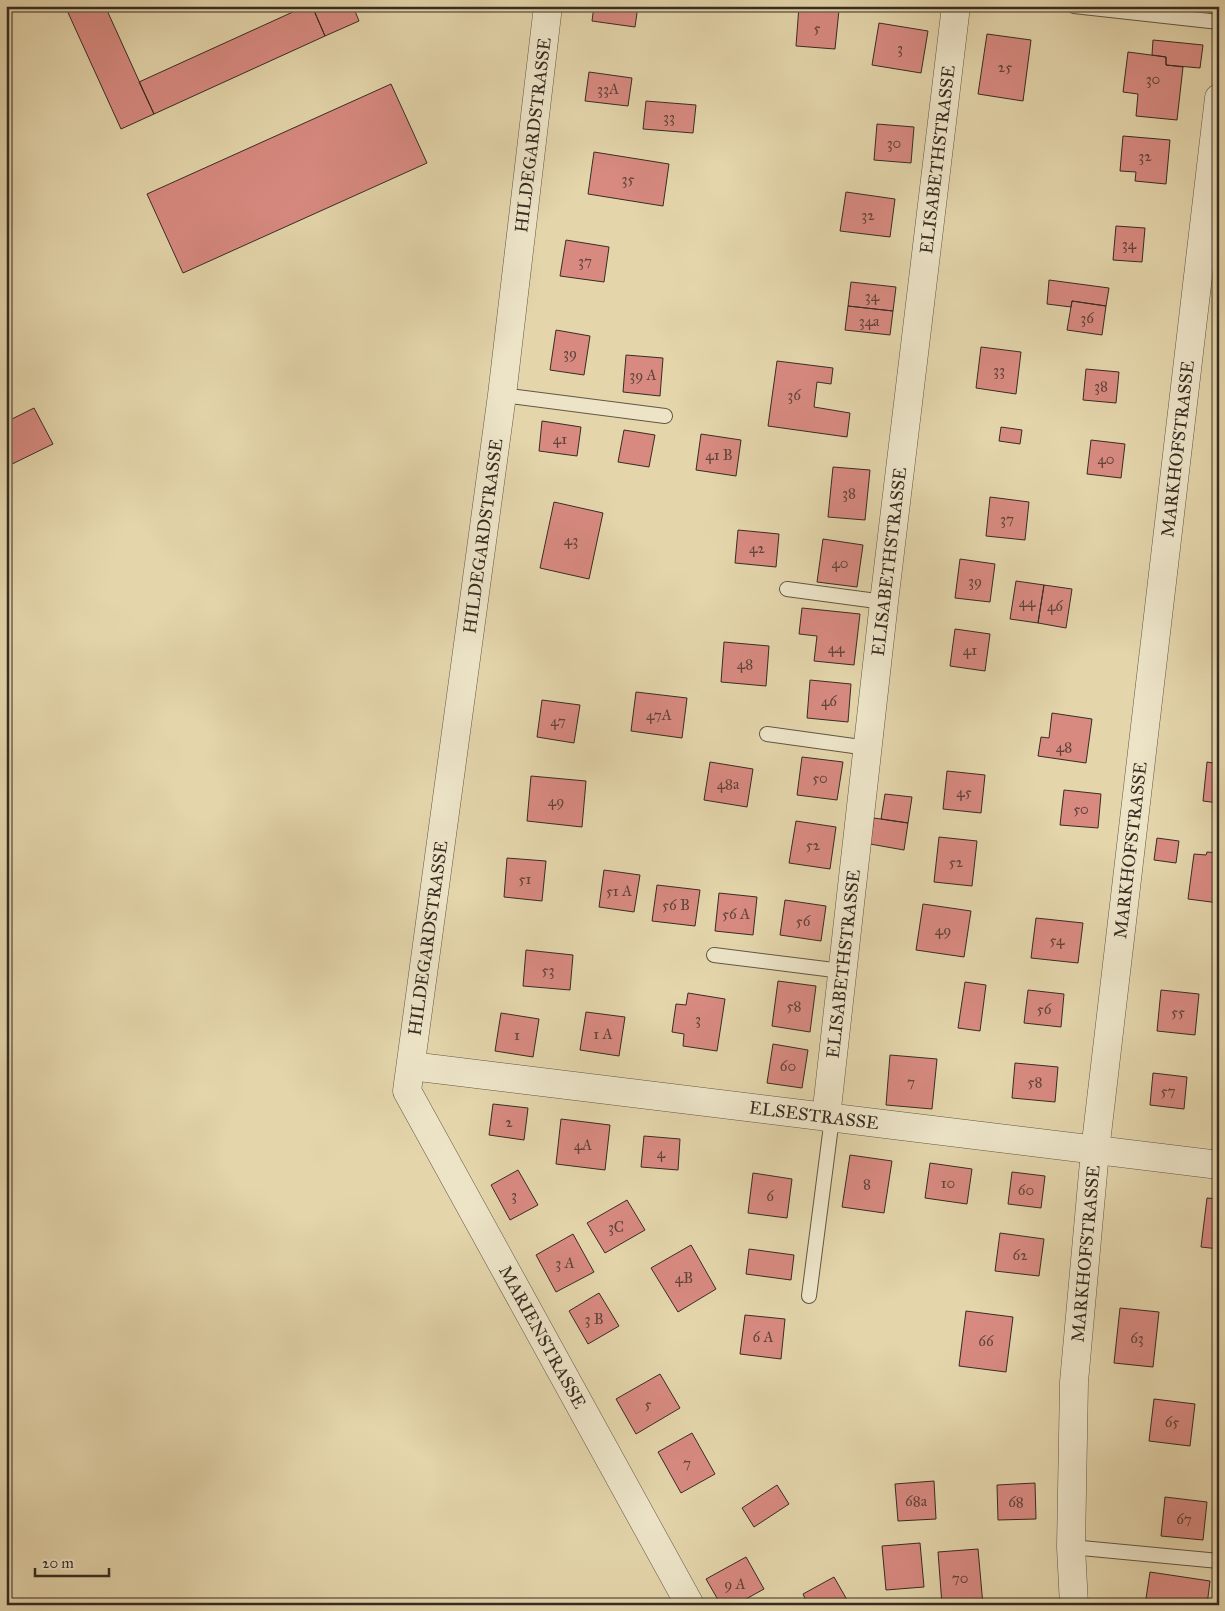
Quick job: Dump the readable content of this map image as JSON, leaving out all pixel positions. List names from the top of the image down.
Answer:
{
  "streets": {
    "street": [
      "HILDEGARDSTRASSE",
      "ELISABETHSTRASSE",
      "MARKHOFSTRASSE",
      "ELSESTRASSE",
      "MARIENSTRASSE"
    ]
  },
  "crossings": [
    ["HILDEGARDSTRASSE", "ELSESTRASSE"],
    ["HILDEGARDSTRASSE", "MARIENSTRASSE"],
    ["ELISABETHSTRASSE", "ELSESTRASSE"],
    ["MARKHOFSTRASSE", "ELSESTRASSE"],
    ["ELSESTRASSE", "MARIENSTRASSE"]
  ],
  "house_numbers": [
    "5",
    "3",
    "25",
    "30",
    "33A",
    "33",
    "30",
    "32",
    "35",
    "32",
    "34",
    "37",
    "34",
    "36",
    "34a",
    "39",
    "33",
    "39 A",
    "38",
    "36",
    "41",
    "41 B",
    "40",
    "38",
    "37",
    "43",
    "42",
    "40",
    "39",
    "44",
    "46",
    "44",
    "41",
    "48",
    "46",
    "47A",
    "47",
    "48",
    "50",
    "48a",
    "45",
    "49",
    "50",
    "52",
    "52",
    "51",
    "51 A",
    "56 B",
    "56 A",
    "56",
    "49",
    "54",
    "53",
    "58",
    "56",
    "55",
    "3",
    "1 A",
    "1",
    "60",
    "7",
    "58",
    "57",
    "2",
    "4A",
    "4",
    "10",
    "8",
    "60",
    "3",
    "6",
    "3C",
    "62",
    "3 A",
    "4B",
    "3 B",
    "6 A",
    "63",
    "66",
    "5",
    "65",
    "7",
    "68a",
    "68",
    "67",
    "70",
    "9 A"
  ],
  "scale_bar": "20 m"
}
